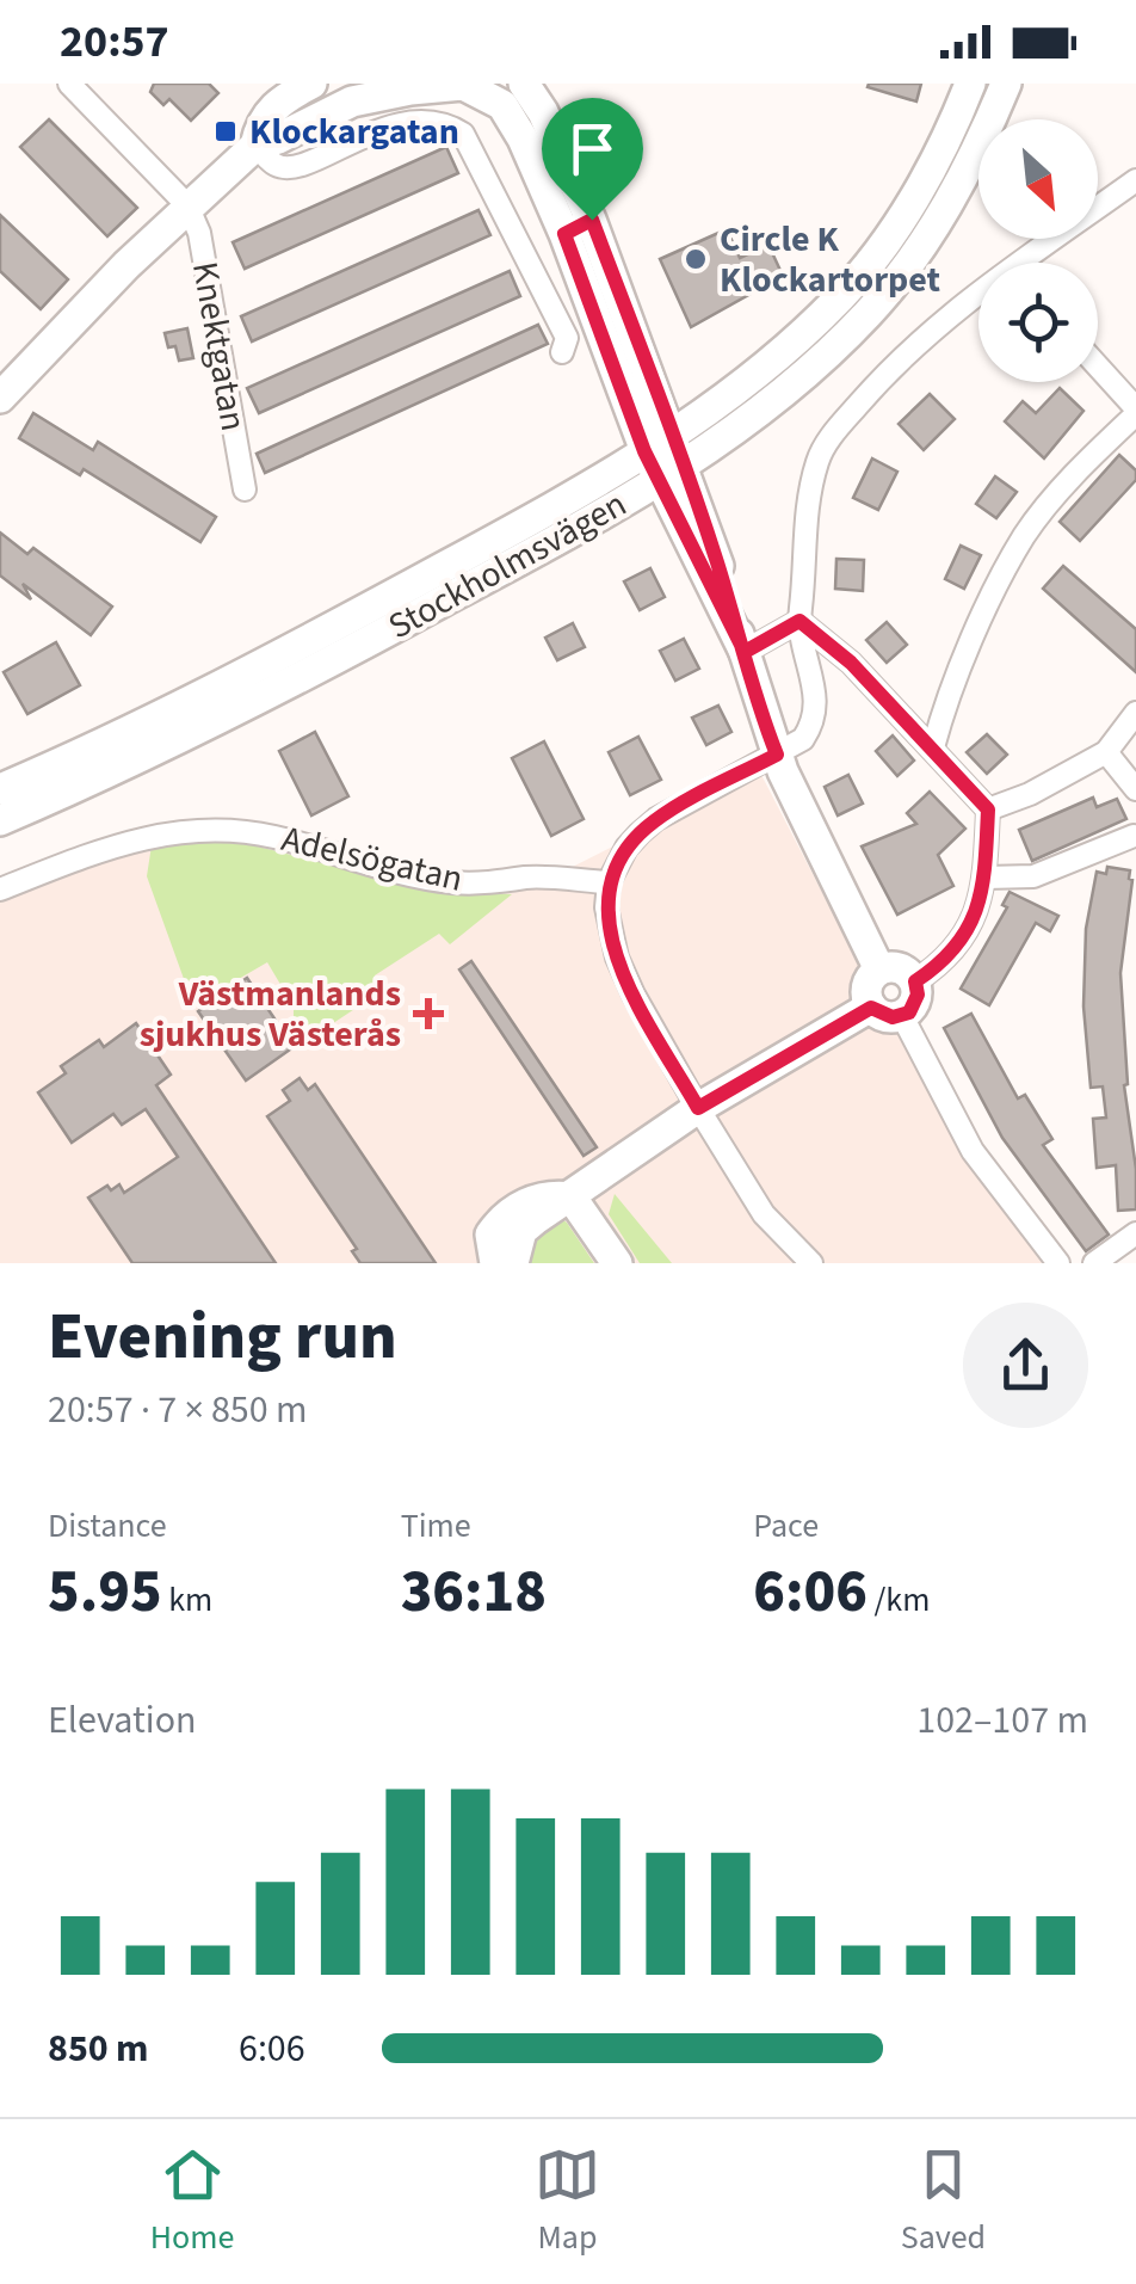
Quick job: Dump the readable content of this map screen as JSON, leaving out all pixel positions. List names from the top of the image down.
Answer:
{
  "streets": {
    "street": ["Knektgatan", "Stockholmsvägen", "Adelsögatan"]
  },
  "places": {
    "transit": ["Klockargatan"],
    "other": ["Circle K Klockartorpet"],
    "health": ["Västmanlands sjukhus Västerås"]
  },
  "north": "bottom right",
  "page": {
    "status": "20:57",
    "heading": ["Evening run", "20:57 · 7 × 850 m"],
    "stats": [
      ["Distance", "5.95 km"],
      ["Time", "36:18"],
      ["Pace", "6:06 /km"]
    ],
    "chart": ["Elevation", "102–107 m"],
    "list": [
      {
        "name": "850 m",
        "note": "6:06"
      }
    ],
    "tabs": ["Home", "Map", "Saved"]
  }
}
